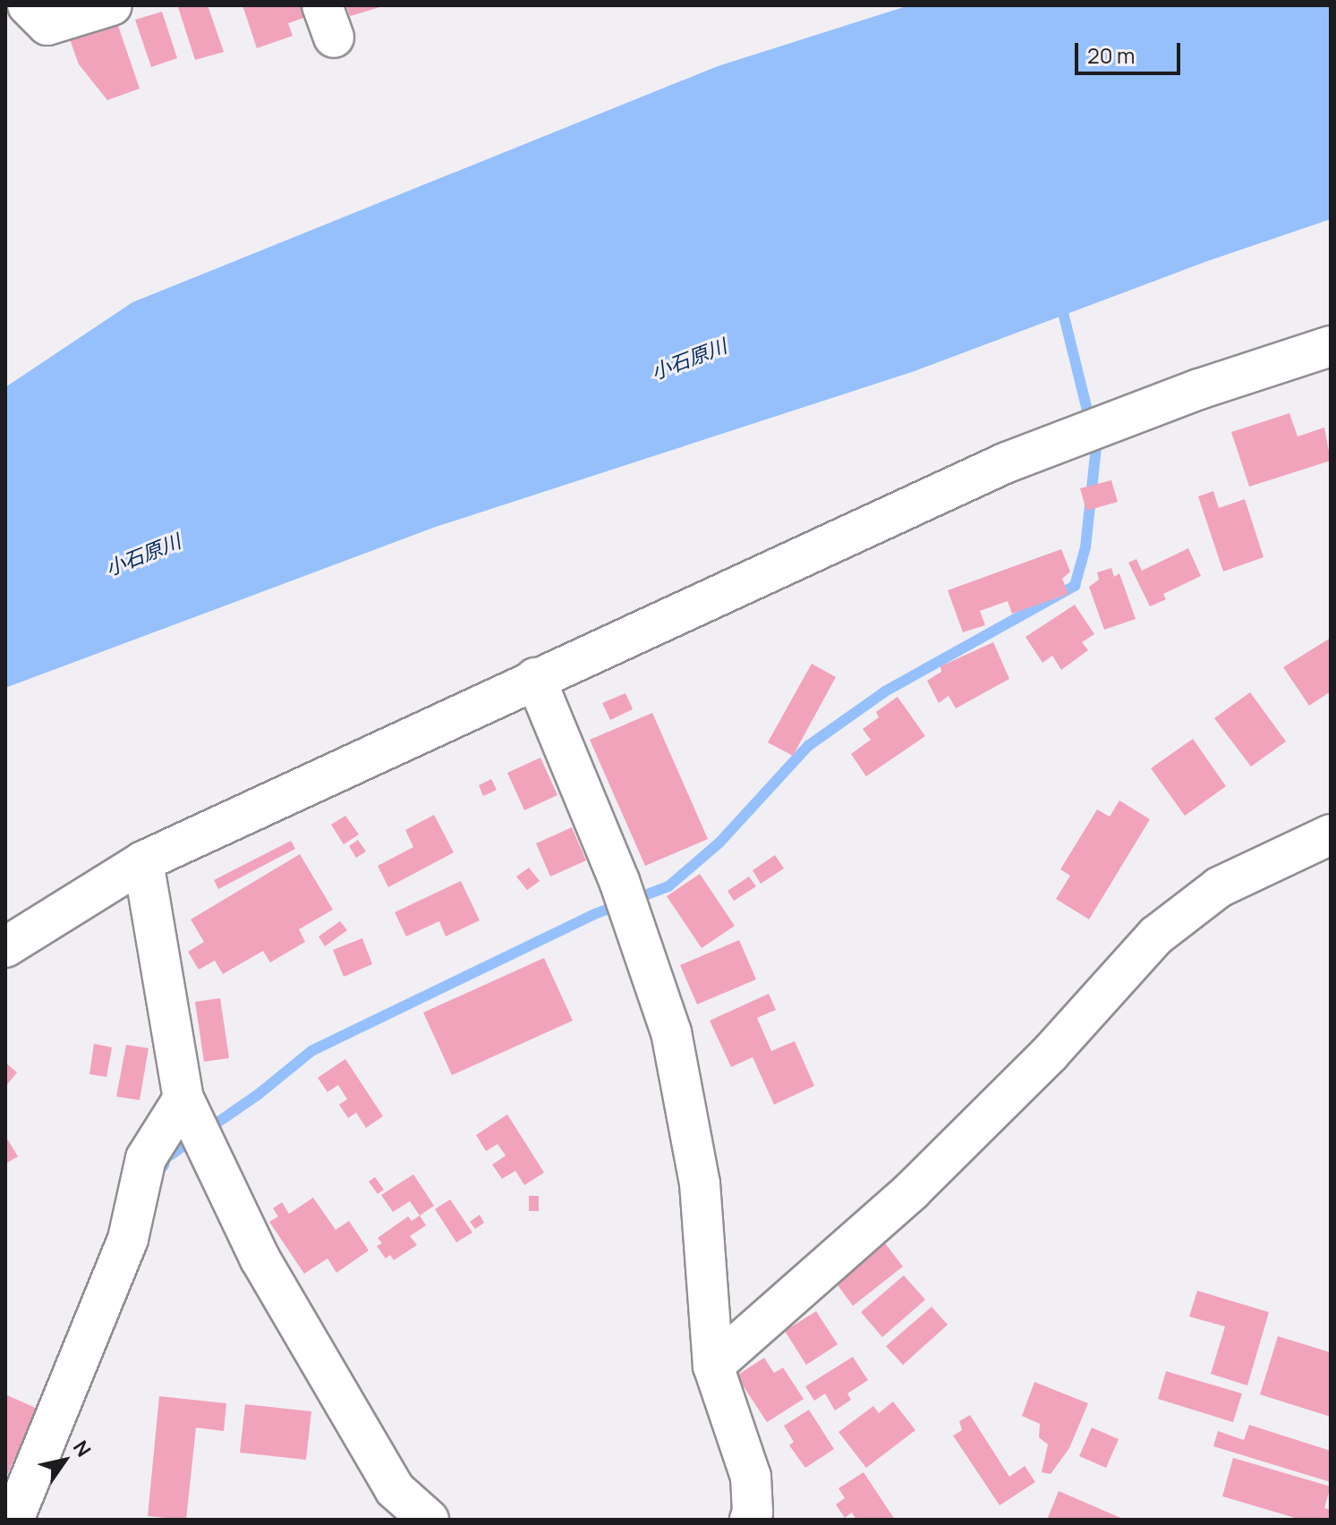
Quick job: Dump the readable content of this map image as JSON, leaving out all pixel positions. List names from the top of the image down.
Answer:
{
  "water": ["小石原川"],
  "scale_bar": "20 m",
  "north": "top right"
}
